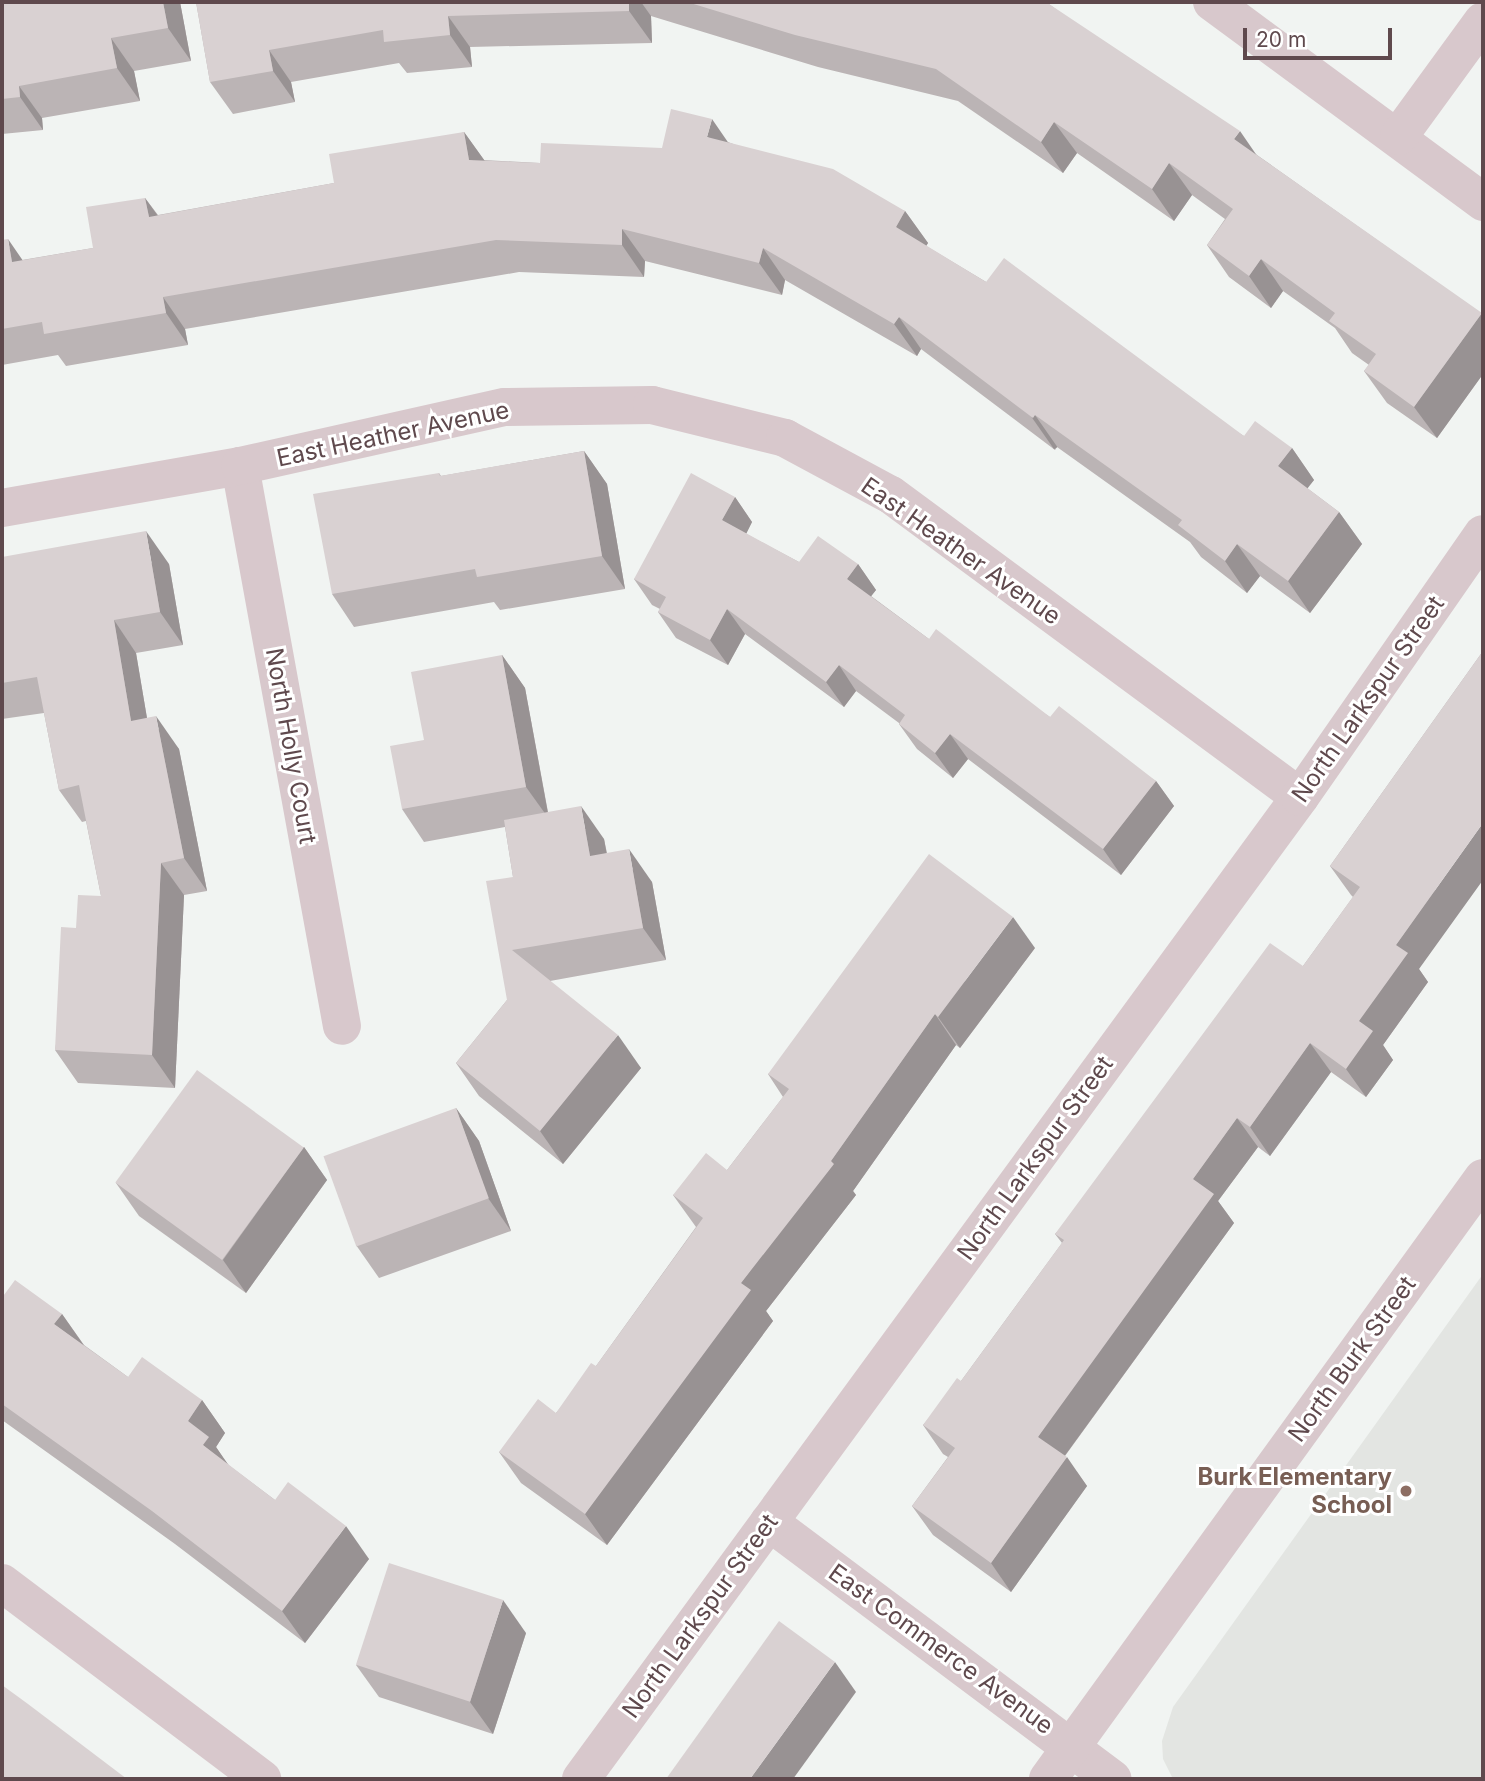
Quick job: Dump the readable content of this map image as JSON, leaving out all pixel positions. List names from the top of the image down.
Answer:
{
  "streets": {
    "street": [
      "East Heather Avenue",
      "North Larkspur Street",
      "North Holly Court",
      "North Burk Street",
      "East Commerce Avenue"
    ]
  },
  "crossings": [
    ["East Heather Avenue", "North Larkspur Street"],
    ["East Heather Avenue", "North Holly Court"],
    ["North Larkspur Street", "East Commerce Avenue"],
    ["North Burk Street", "East Commerce Avenue"]
  ],
  "places": ["Burk Elementary School"],
  "scale_bar": "20 m"
}
